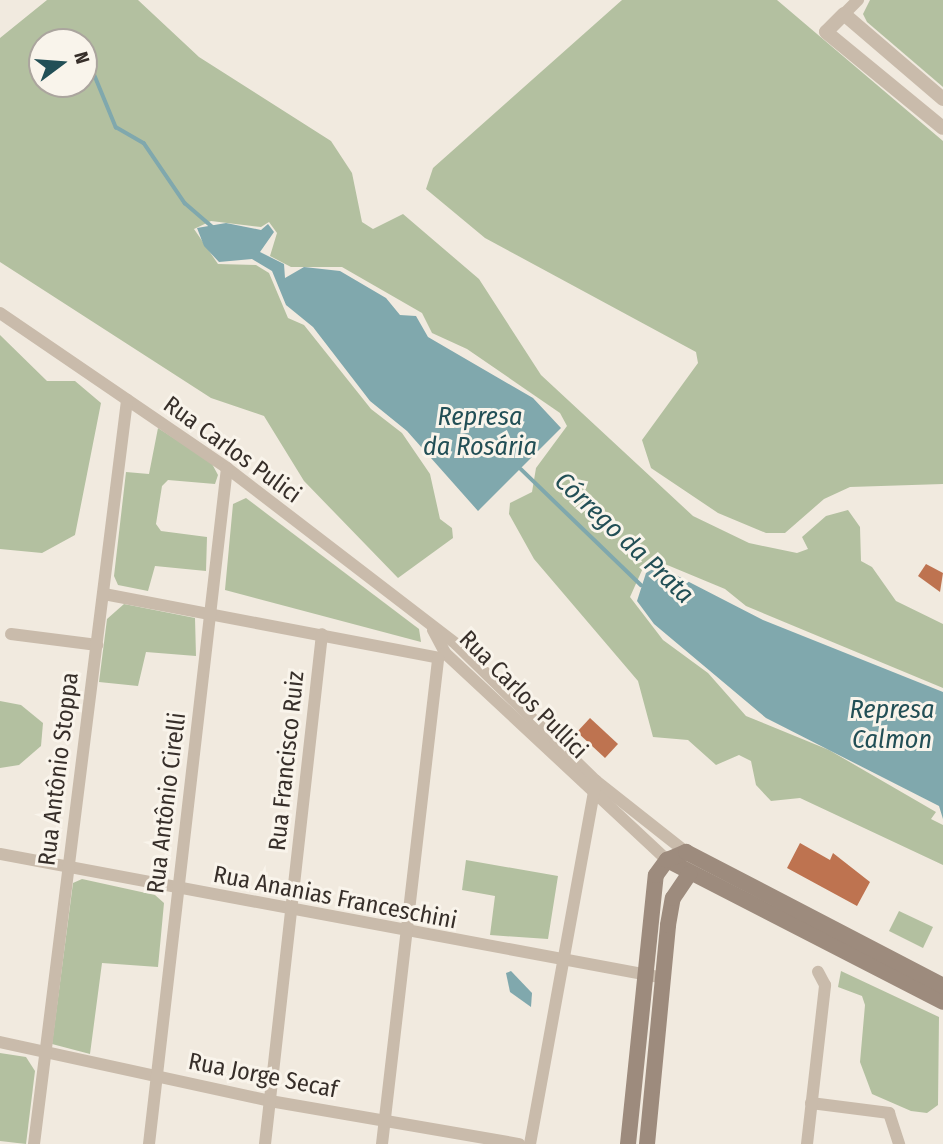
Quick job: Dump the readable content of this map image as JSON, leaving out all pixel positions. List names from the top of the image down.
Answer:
{
  "streets": {
    "main road": ["Rua Carlos Pullici"],
    "street": [
      "Rua Carlos Pulici",
      "Rua Francisco Ruiz",
      "Rua Antônio Stoppa",
      "Rua Antônio Cirelli",
      "Rua Ananias Franceschini",
      "Rua Jorge Secaf"
    ]
  },
  "crossings": [
    ["Rua Carlos Pulici", "Rua Carlos Pullici"],
    ["Rua Carlos Pulici", "Rua Antônio Stoppa"],
    ["Rua Carlos Pulici", "Rua Antônio Cirelli"],
    ["Rua Francisco Ruiz", "Rua Ananias Franceschini"],
    ["Rua Francisco Ruiz", "Rua Jorge Secaf"],
    ["Rua Antônio Stoppa", "Rua Ananias Franceschini"],
    ["Rua Antônio Stoppa", "Rua Jorge Secaf"],
    ["Rua Antônio Cirelli", "Rua Ananias Franceschini"],
    ["Rua Antônio Cirelli", "Rua Jorge Secaf"]
  ],
  "water": ["Represa da Rosária", "Córrego da Prata", "Represa Calmon"],
  "north": "right"
}
